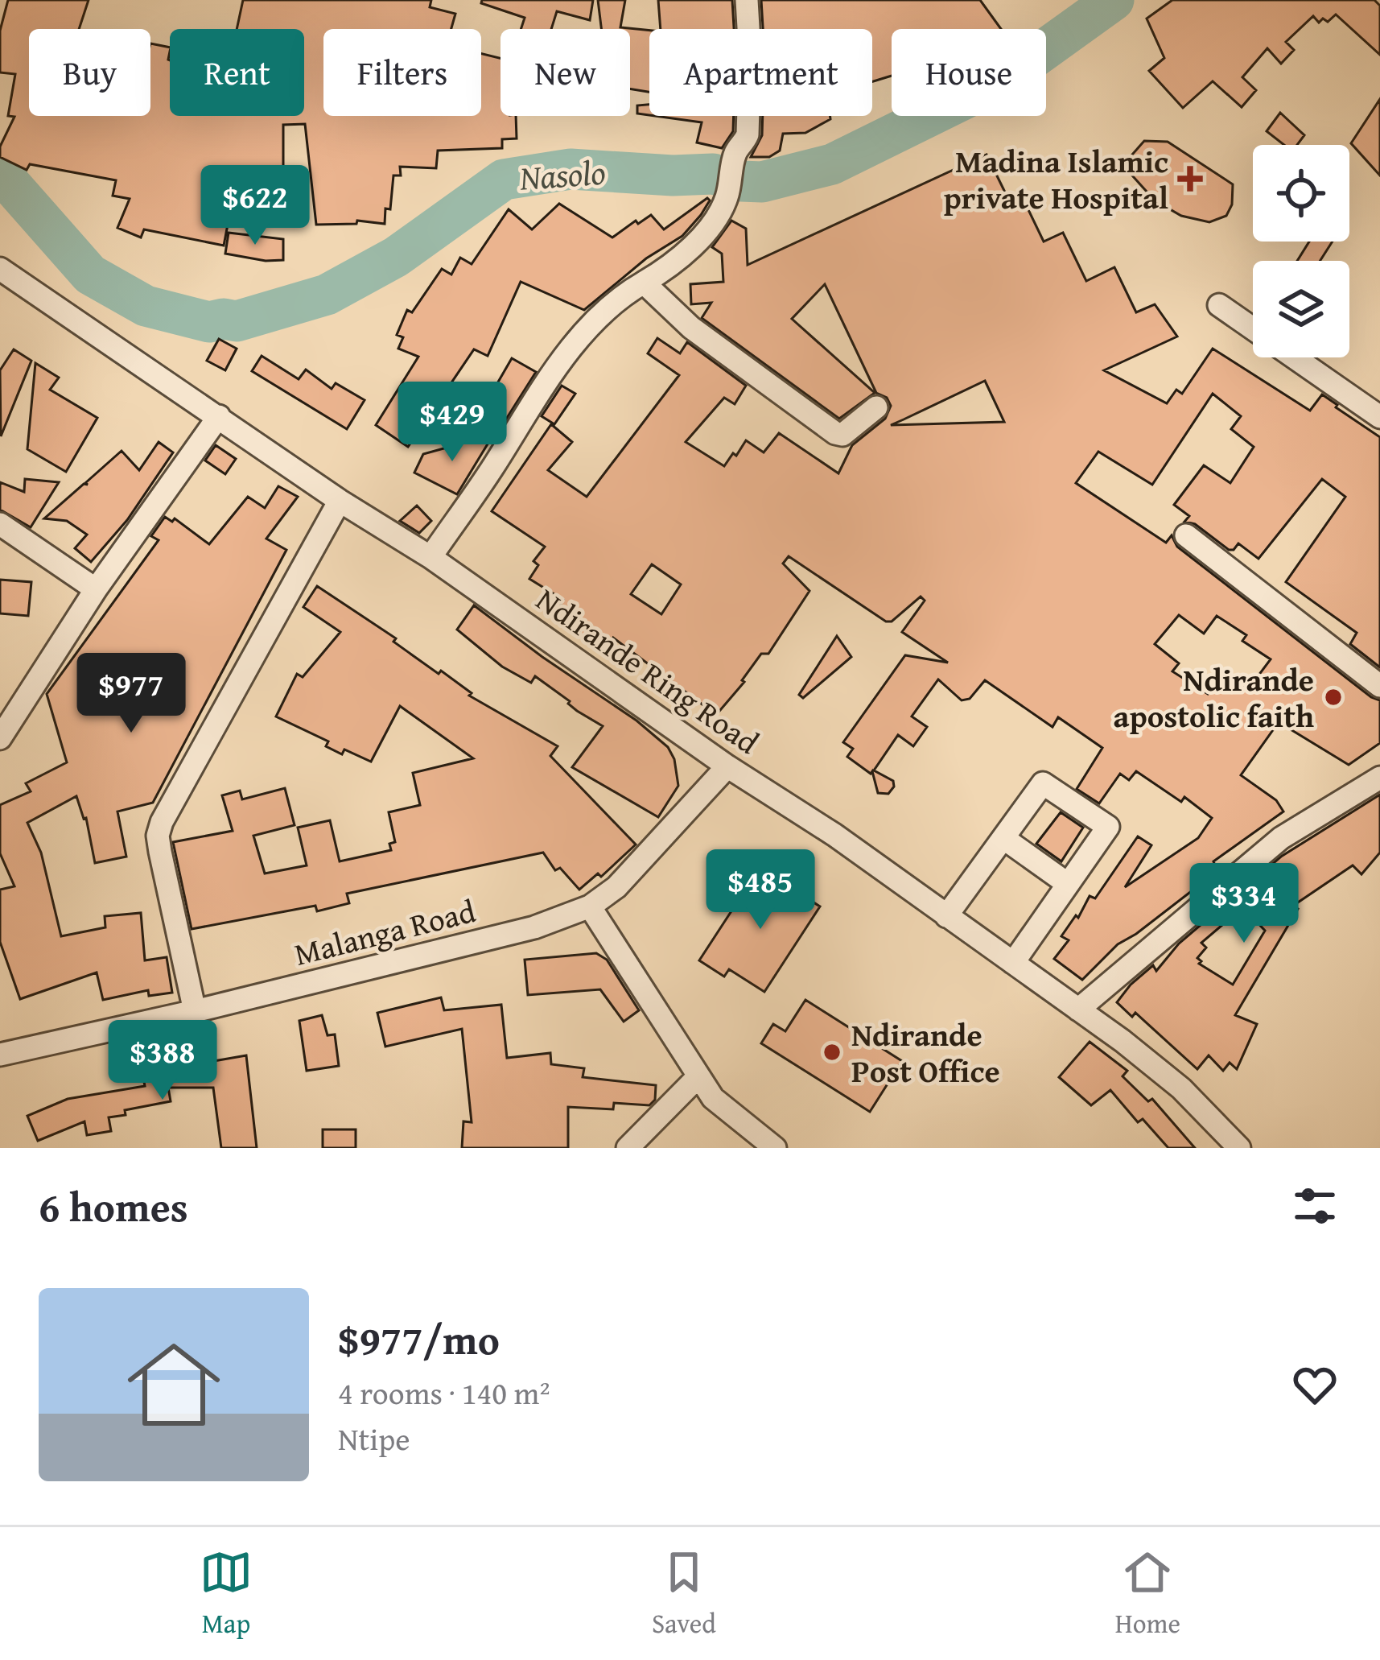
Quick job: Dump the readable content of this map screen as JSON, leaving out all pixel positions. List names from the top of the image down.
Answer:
{
  "streets": {
    "street": ["Ndirande Ring Road", "Malanga Road"]
  },
  "crossings": [
    ["Ndirande Ring Road", "Malanga Road"]
  ],
  "water": ["Nasolo"],
  "places": {
    "health": ["Madina Islamic private Hospital"],
    "other": ["Ndirande apostolic faith", "Ndirande Post Office"]
  },
  "page": {
    "chip": [
      "Buy",
      "Rent",
      "Filters",
      "New",
      "Apartment",
      "House"
    ],
    "price": [
      "$622",
      "$429",
      "$977",
      "$485",
      "$334",
      "$388"
    ],
    "heading": "6 homes",
    "list": [
      {
        "name": "$977/mo",
        "note": "4 rooms · 140 m² · Ntipe"
      }
    ],
    "tabs": ["Map", "Saved", "Home"]
  }
}
